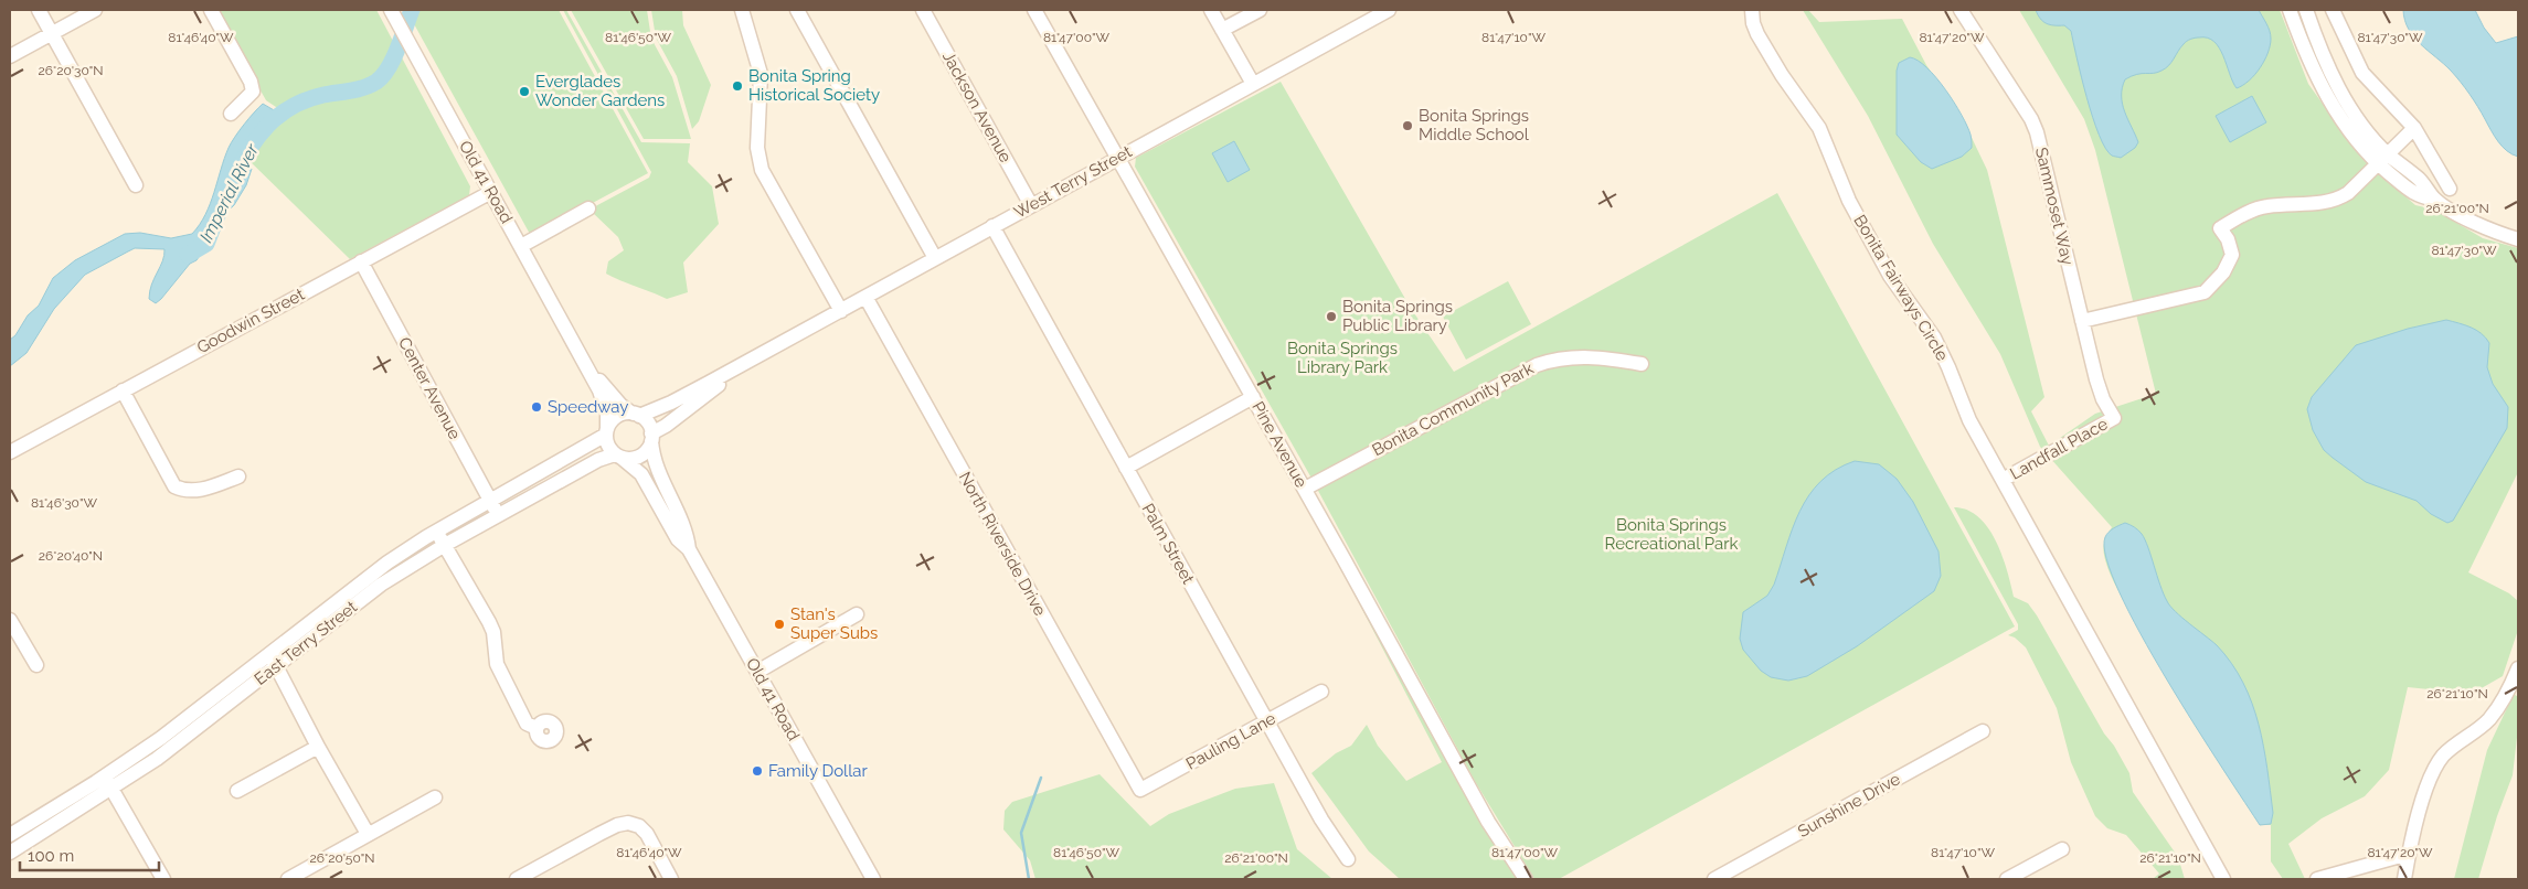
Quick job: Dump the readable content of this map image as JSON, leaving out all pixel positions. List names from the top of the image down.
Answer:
{
  "streets": {
    "street": [
      "Jackson Avenue",
      "Old 41 Road",
      "West Terry Street",
      "Sammoset Way",
      "Bonita Fairways Circle",
      "Goodwin Street",
      "Center Avenue",
      "Bonita Community Park",
      "Pine Avenue",
      "Landfall Place",
      "North Riverside Drive",
      "Palm Street",
      "East Terry Street",
      "Pauling Lane",
      "Sunshine Drive"
    ]
  },
  "crossings": [
    ["Jackson Avenue", "West Terry Street"],
    ["Old 41 Road", "West Terry Street"],
    ["Old 41 Road", "Goodwin Street"],
    ["Old 41 Road", "East Terry Street"],
    ["West Terry Street", "Pine Avenue"],
    ["West Terry Street", "North Riverside Drive"],
    ["West Terry Street", "Palm Street"],
    ["West Terry Street", "East Terry Street"],
    ["Sammoset Way", "Landfall Place"],
    ["Bonita Fairways Circle", "Landfall Place"],
    ["Goodwin Street", "Center Avenue"],
    ["Center Avenue", "East Terry Street"],
    ["Bonita Community Park", "Pine Avenue"],
    ["North Riverside Drive", "Pauling Lane"],
    ["Palm Street", "Pauling Lane"]
  ],
  "water": ["Imperial River"],
  "parks": ["Bonita Springs Library Park", "Bonita Springs Recreational Park"],
  "places": [
    "Bonita Spring Historical Society",
    "Everglades Wonder Gardens",
    "Bonita Springs Middle School",
    "Bonita Springs Public Library",
    "Speedway",
    "Stan's Super Subs",
    "Family Dollar"
  ],
  "scale_bar": "100 m",
  "coordinates": [
    "81°46'40\"W",
    "81°46'50\"W",
    "81°47'00\"W",
    "81°47'10\"W",
    "81°47'20\"W",
    "81°47'30\"W",
    "26°20'30\"N",
    "26°21'00\"N",
    "81°46'30\"W",
    "26°20'40\"N",
    "26°21'10\"N",
    "26°20'50\"N"
  ]
}
